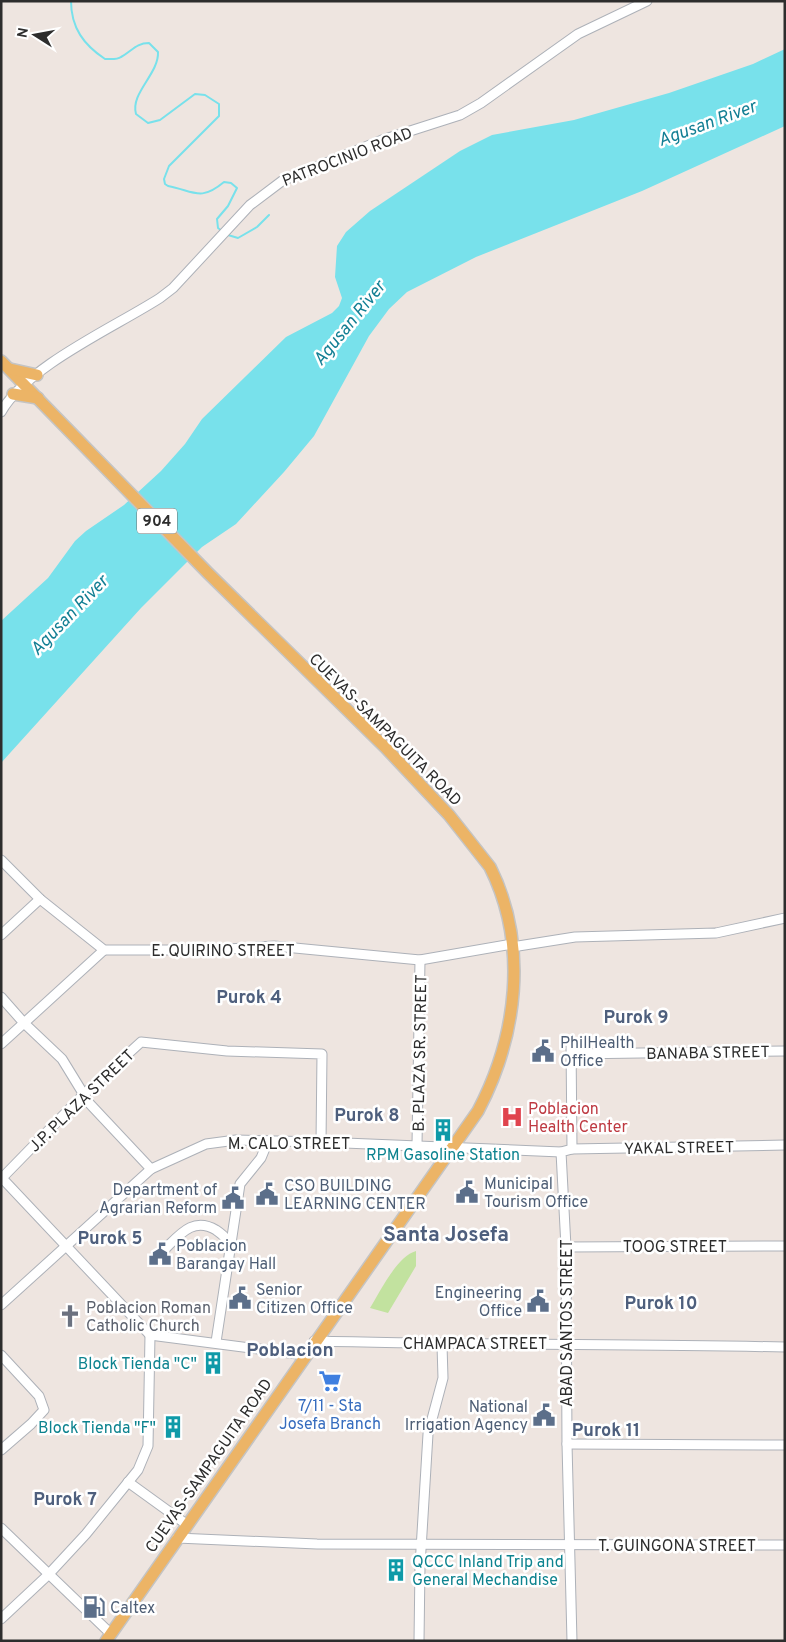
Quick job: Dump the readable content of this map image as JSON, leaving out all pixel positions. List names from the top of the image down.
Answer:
{
  "streets": {
    "main road": ["904", "CUEVAS-SAMPAGUITA ROAD"],
    "street": [
      "PATROCINIO ROAD",
      "E. QUIRINO STREET",
      "BANABA STREET",
      "B. PLAZA SR. STREET",
      "J.P. PLAZA STREET",
      "M. CALO STREET",
      "YAKAL STREET",
      "TOOG STREET",
      "ABAD SANTOS STREET",
      "CHAMPACA STREET",
      "T. GUINGONA STREET"
    ]
  },
  "crossings": [
    ["PATROCINIO ROAD", "CUEVAS-SAMPAGUITA ROAD"],
    ["CUEVAS-SAMPAGUITA ROAD", "E. QUIRINO STREET"],
    ["CUEVAS-SAMPAGUITA ROAD", "M. CALO STREET"],
    ["CUEVAS-SAMPAGUITA ROAD", "CHAMPACA STREET"],
    ["CUEVAS-SAMPAGUITA ROAD", "T. GUINGONA STREET"],
    ["E. QUIRINO STREET", "B. PLAZA SR. STREET"],
    ["B. PLAZA SR. STREET", "M. CALO STREET"],
    ["J.P. PLAZA STREET", "M. CALO STREET"],
    ["TOOG STREET", "ABAD SANTOS STREET"],
    ["ABAD SANTOS STREET", "CHAMPACA STREET"],
    ["ABAD SANTOS STREET", "T. GUINGONA STREET"]
  ],
  "districts": [
    "Purok 4",
    "Purok 9",
    "Purok 8",
    "Santa Josefa",
    "Purok 5",
    "Purok 10",
    "Poblacion",
    "Purok 11",
    "Purok 7"
  ],
  "water": ["Agusan River"],
  "places": {
    "public building": [
      "PhilHealth Office",
      "Municipal Tourism Office",
      "CSO BUILDING LEARNING CENTER",
      "Department of Agrarian Reform",
      "Poblacion Barangay Hall",
      "Senior Citizen Office",
      "Engineering Office",
      "National Irrigation Agency"
    ],
    "hospital": ["Poblacion Health Center"],
    "building": [
      "RPM Gasoline Station",
      "Block Tienda \"C\"",
      "Block Tienda \"F\"",
      "QCCC Inland Trip and General Mechandise"
    ],
    "church": ["Poblacion Roman Catholic Church"],
    "supermarket": ["7/11 - Sta Josefa Branch"],
    "fuel station": ["Caltex"]
  },
  "north": "left"
}
